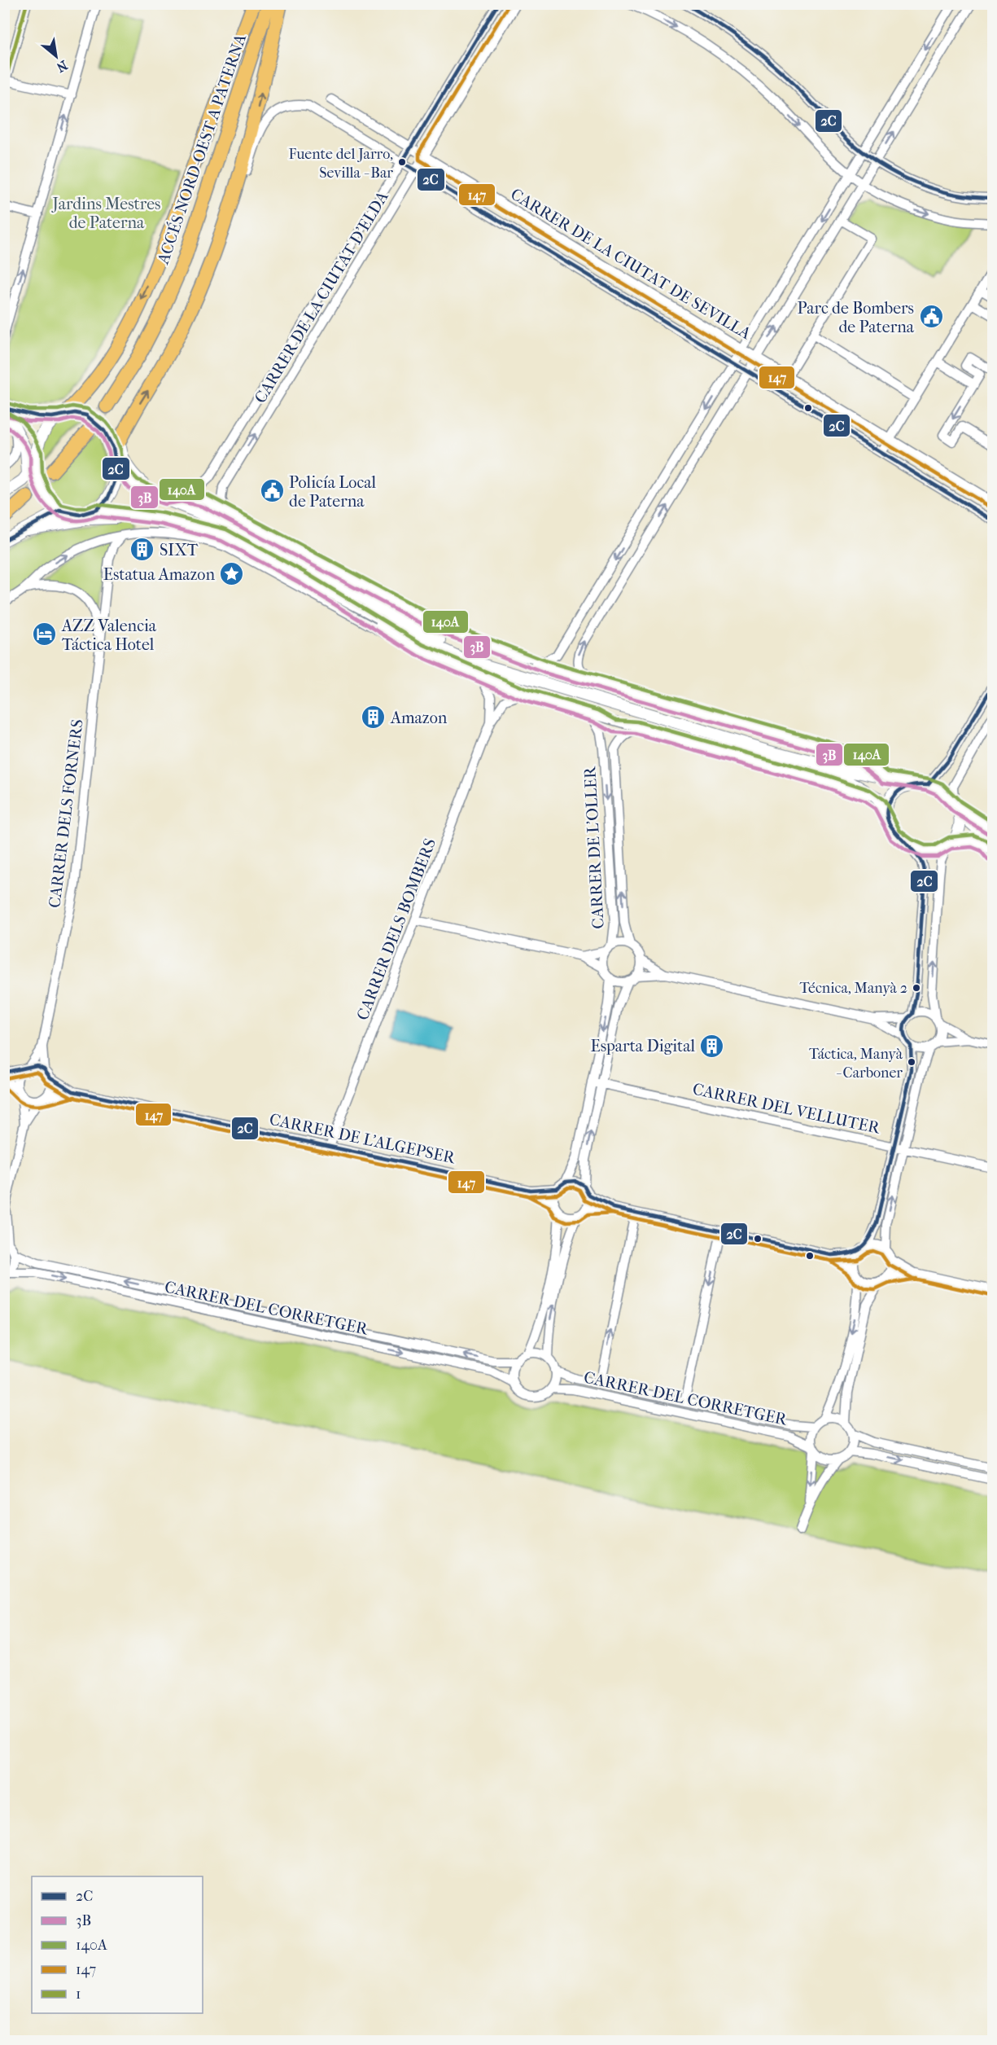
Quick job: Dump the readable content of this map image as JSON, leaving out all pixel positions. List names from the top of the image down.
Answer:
{
  "streets": {
    "main road": ["ACCÉS NORD-OEST A PATERNA"],
    "street": [
      "CARRER DE LA CIUTAT DE SEVILLA",
      "CARRER DE LA CIUTAT D'ELDA",
      "CARRER DELS FORNERS",
      "CARRER DE L'OLLER",
      "CARRER DELS BOMBERS",
      "CARRER DEL VELLUTER",
      "CARRER DE L'ALGEPSER",
      "CARRER DEL CORRETGER"
    ]
  },
  "crossings": [
    ["CARRER DE LA CIUTAT DE SEVILLA", "CARRER DE LA CIUTAT D'ELDA"],
    ["CARRER DELS BOMBERS", "CARRER DE L'ALGEPSER"]
  ],
  "parks": ["Jardins Mestres de Paterna"],
  "places": {
    "other": ["Fuente del Jarro, Sevilla - Bar", "Técnica, Manyà 2", "Táctica, Manyà - Carboner"],
    "public building": ["Parc de Bombers de Paterna", "Policía Local de Paterna"],
    "building": ["SIXT", "Amazon", "Esparta Digital"],
    "place": ["Estatua Amazon"],
    "hotel": ["AZZ Valencia Táctica Hotel"]
  },
  "lines": [
    "transit line 2C",
    "transit line 147",
    "transit line 1",
    "transit line 140A",
    "transit line 3B"
  ],
  "legend": [
    "2C",
    "3B",
    "140A",
    "147",
    "1"
  ],
  "north": "bottom right"
}
